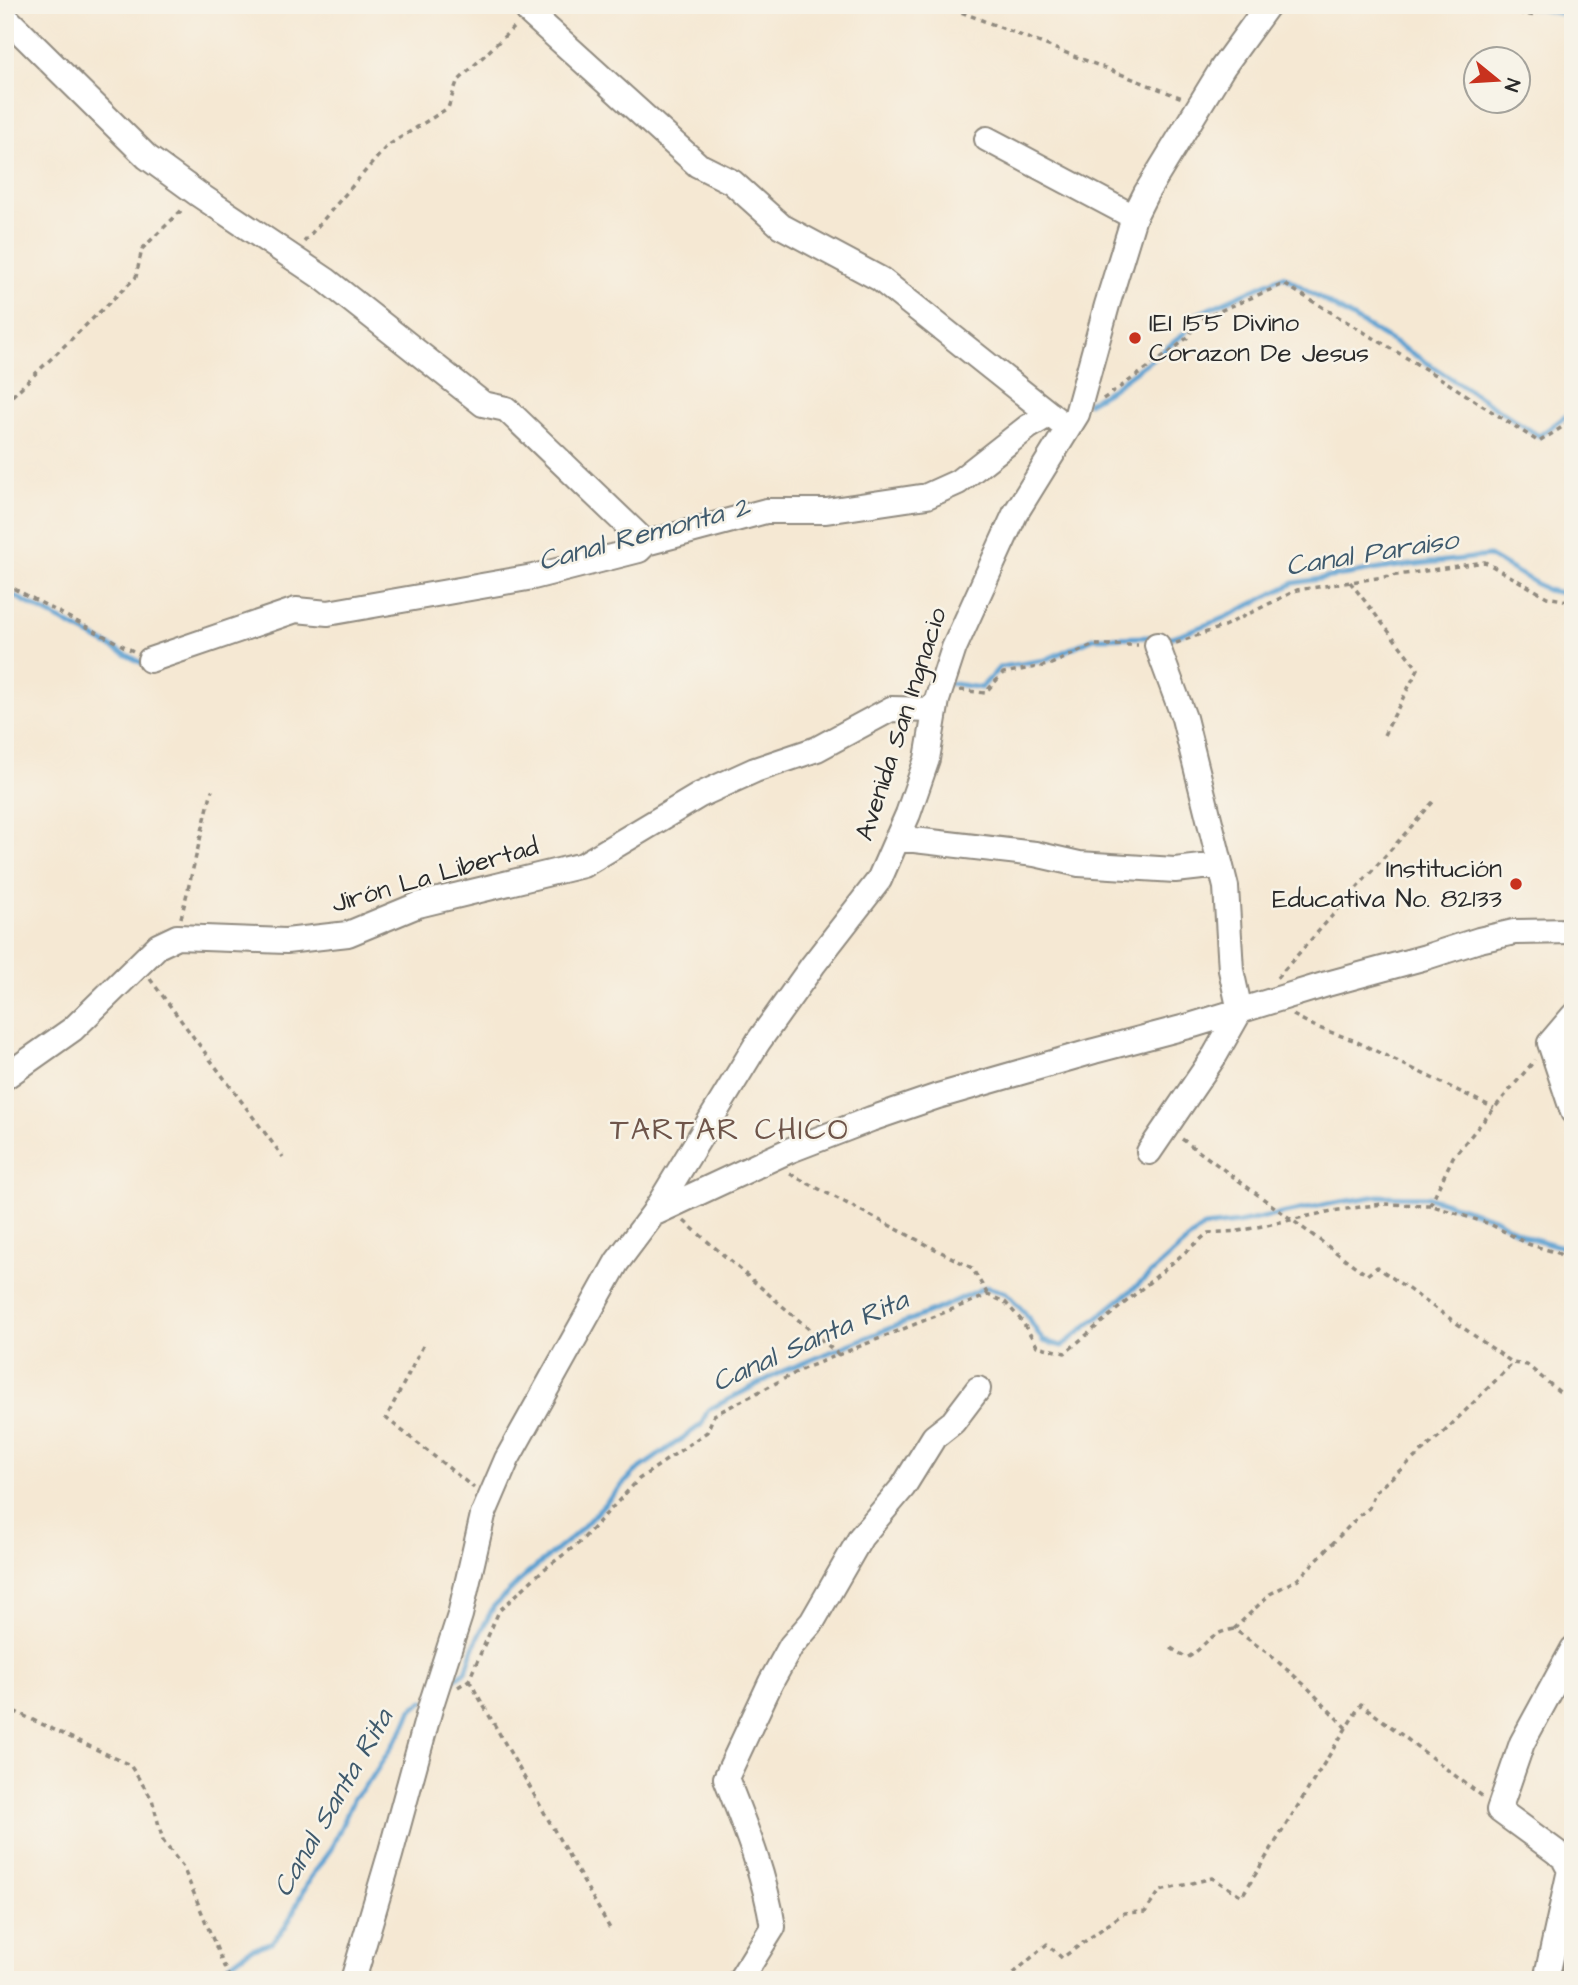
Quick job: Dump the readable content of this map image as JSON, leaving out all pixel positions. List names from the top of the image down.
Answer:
{
  "streets": {
    "street": ["Avenida San Ingnacio", "Jirón La Libertad"]
  },
  "crossings": [
    ["Avenida San Ingnacio", "Jirón La Libertad"]
  ],
  "districts": ["TARTAR CHICO"],
  "water": ["Canal Remonta 2", "Canal Paraiso", "Canal Santa Rita"],
  "places": ["IEI 155 Divino Corazon De Jesus", "Institución Educativa No. 82133"],
  "north": "right"
}
